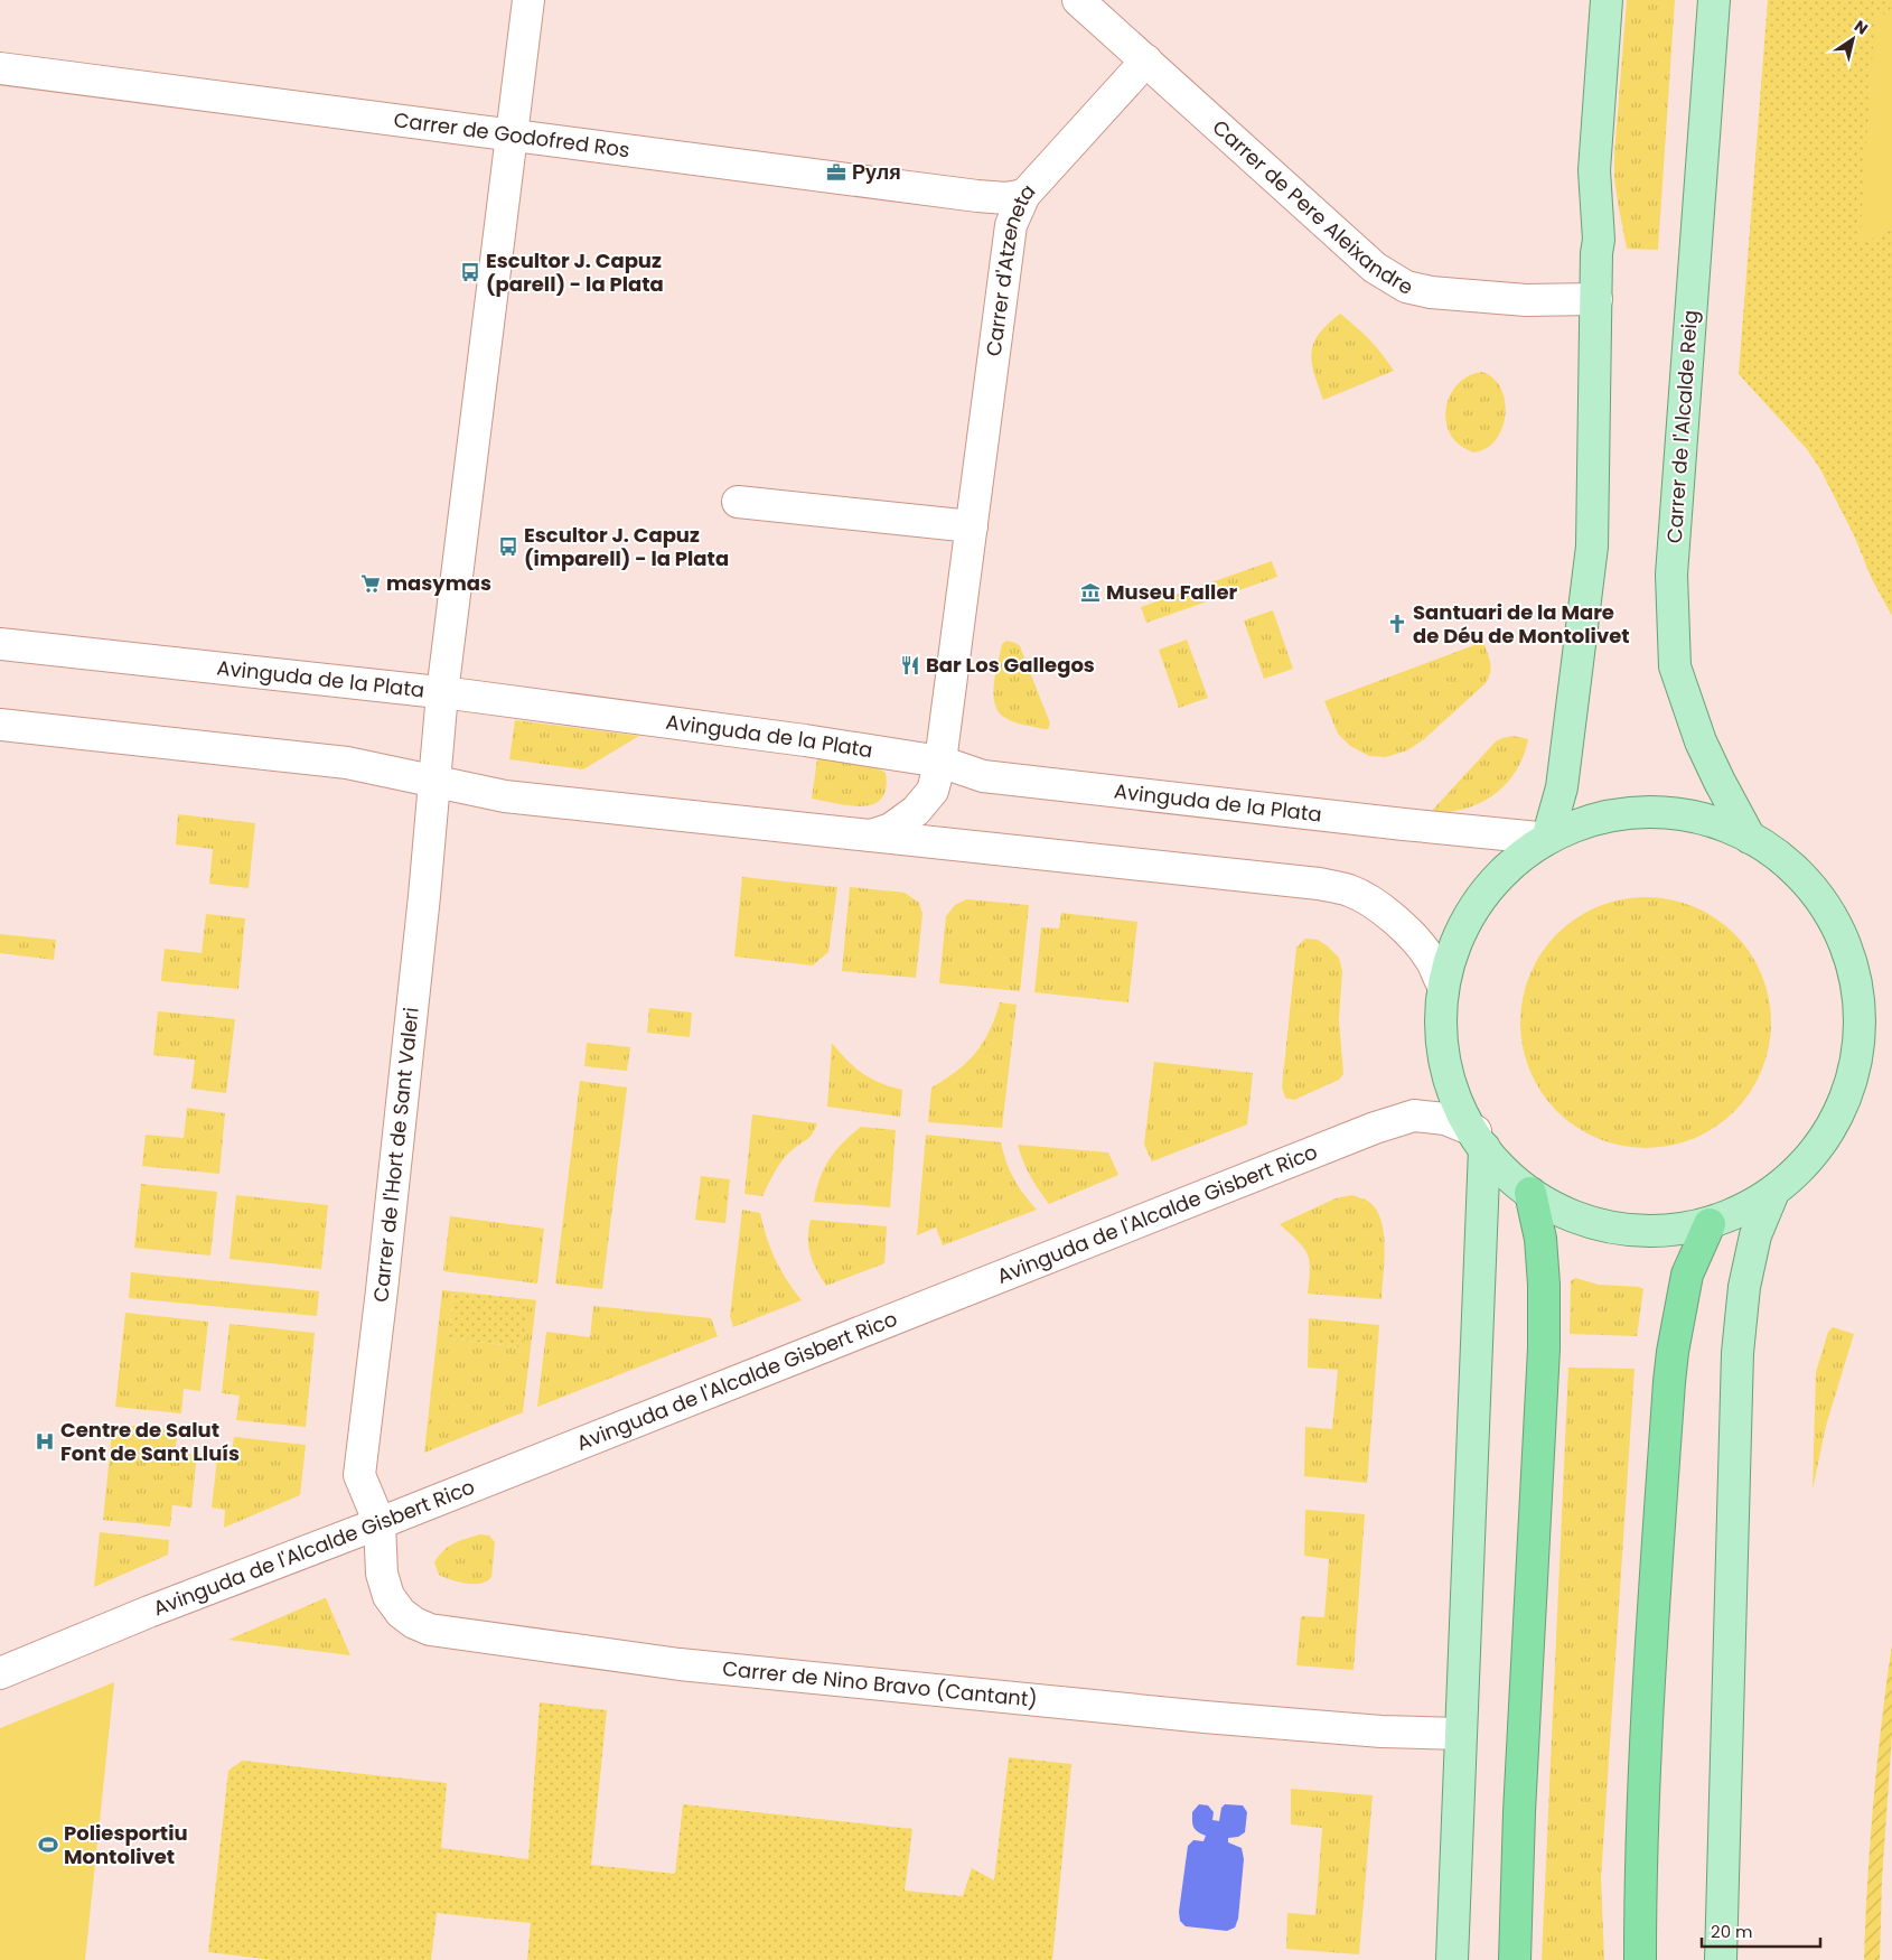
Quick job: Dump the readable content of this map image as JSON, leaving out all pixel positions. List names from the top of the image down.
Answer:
{
  "streets": {
    "main road": ["Carrer de l'Alcalde Reig"],
    "street": [
      "Carrer de Godofred Ros",
      "Carrer de Pere Aleixandre",
      "Carrer d'Atzeneta",
      "Avinguda de la Plata",
      "Carrer de l'Hort de Sant Valeri",
      "Avinguda de l'Alcalde Gisbert Rico",
      "Carrer de Nino Bravo (Cantant)"
    ]
  },
  "crossings": [
    ["Carrer de Godofred Ros", "Carrer d'Atzeneta"],
    ["Carrer de Godofred Ros", "Carrer de l'Hort de Sant Valeri"],
    ["Carrer de Pere Aleixandre", "Carrer d'Atzeneta"],
    ["Carrer d'Atzeneta", "Avinguda de la Plata"],
    ["Avinguda de la Plata", "Carrer de l'Hort de Sant Valeri"],
    ["Carrer de l'Hort de Sant Valeri", "Avinguda de l'Alcalde Gisbert Rico"],
    ["Carrer de l'Hort de Sant Valeri", "Carrer de Nino Bravo (Cantant)"],
    ["Avinguda de l'Alcalde Gisbert Rico", "Carrer de Nino Bravo (Cantant)"]
  ],
  "places": {
    "office": ["Руля"],
    "bus stop": ["Escultor J. Capuz (parell) - la Plata", "Escultor J. Capuz (imparell) - la Plata"],
    "supermarket": ["masymas"],
    "museum": ["Museu Faller"],
    "church": ["Santuari de la Mare de Déu de Montolivet"],
    "restaurant": ["Bar Los Gallegos"],
    "hospital": ["Centre de Salut Font de Sant Lluís"],
    "sports": ["Poliesportiu Montolivet"]
  },
  "scale_bar": "20 m",
  "north": "top right"
}
